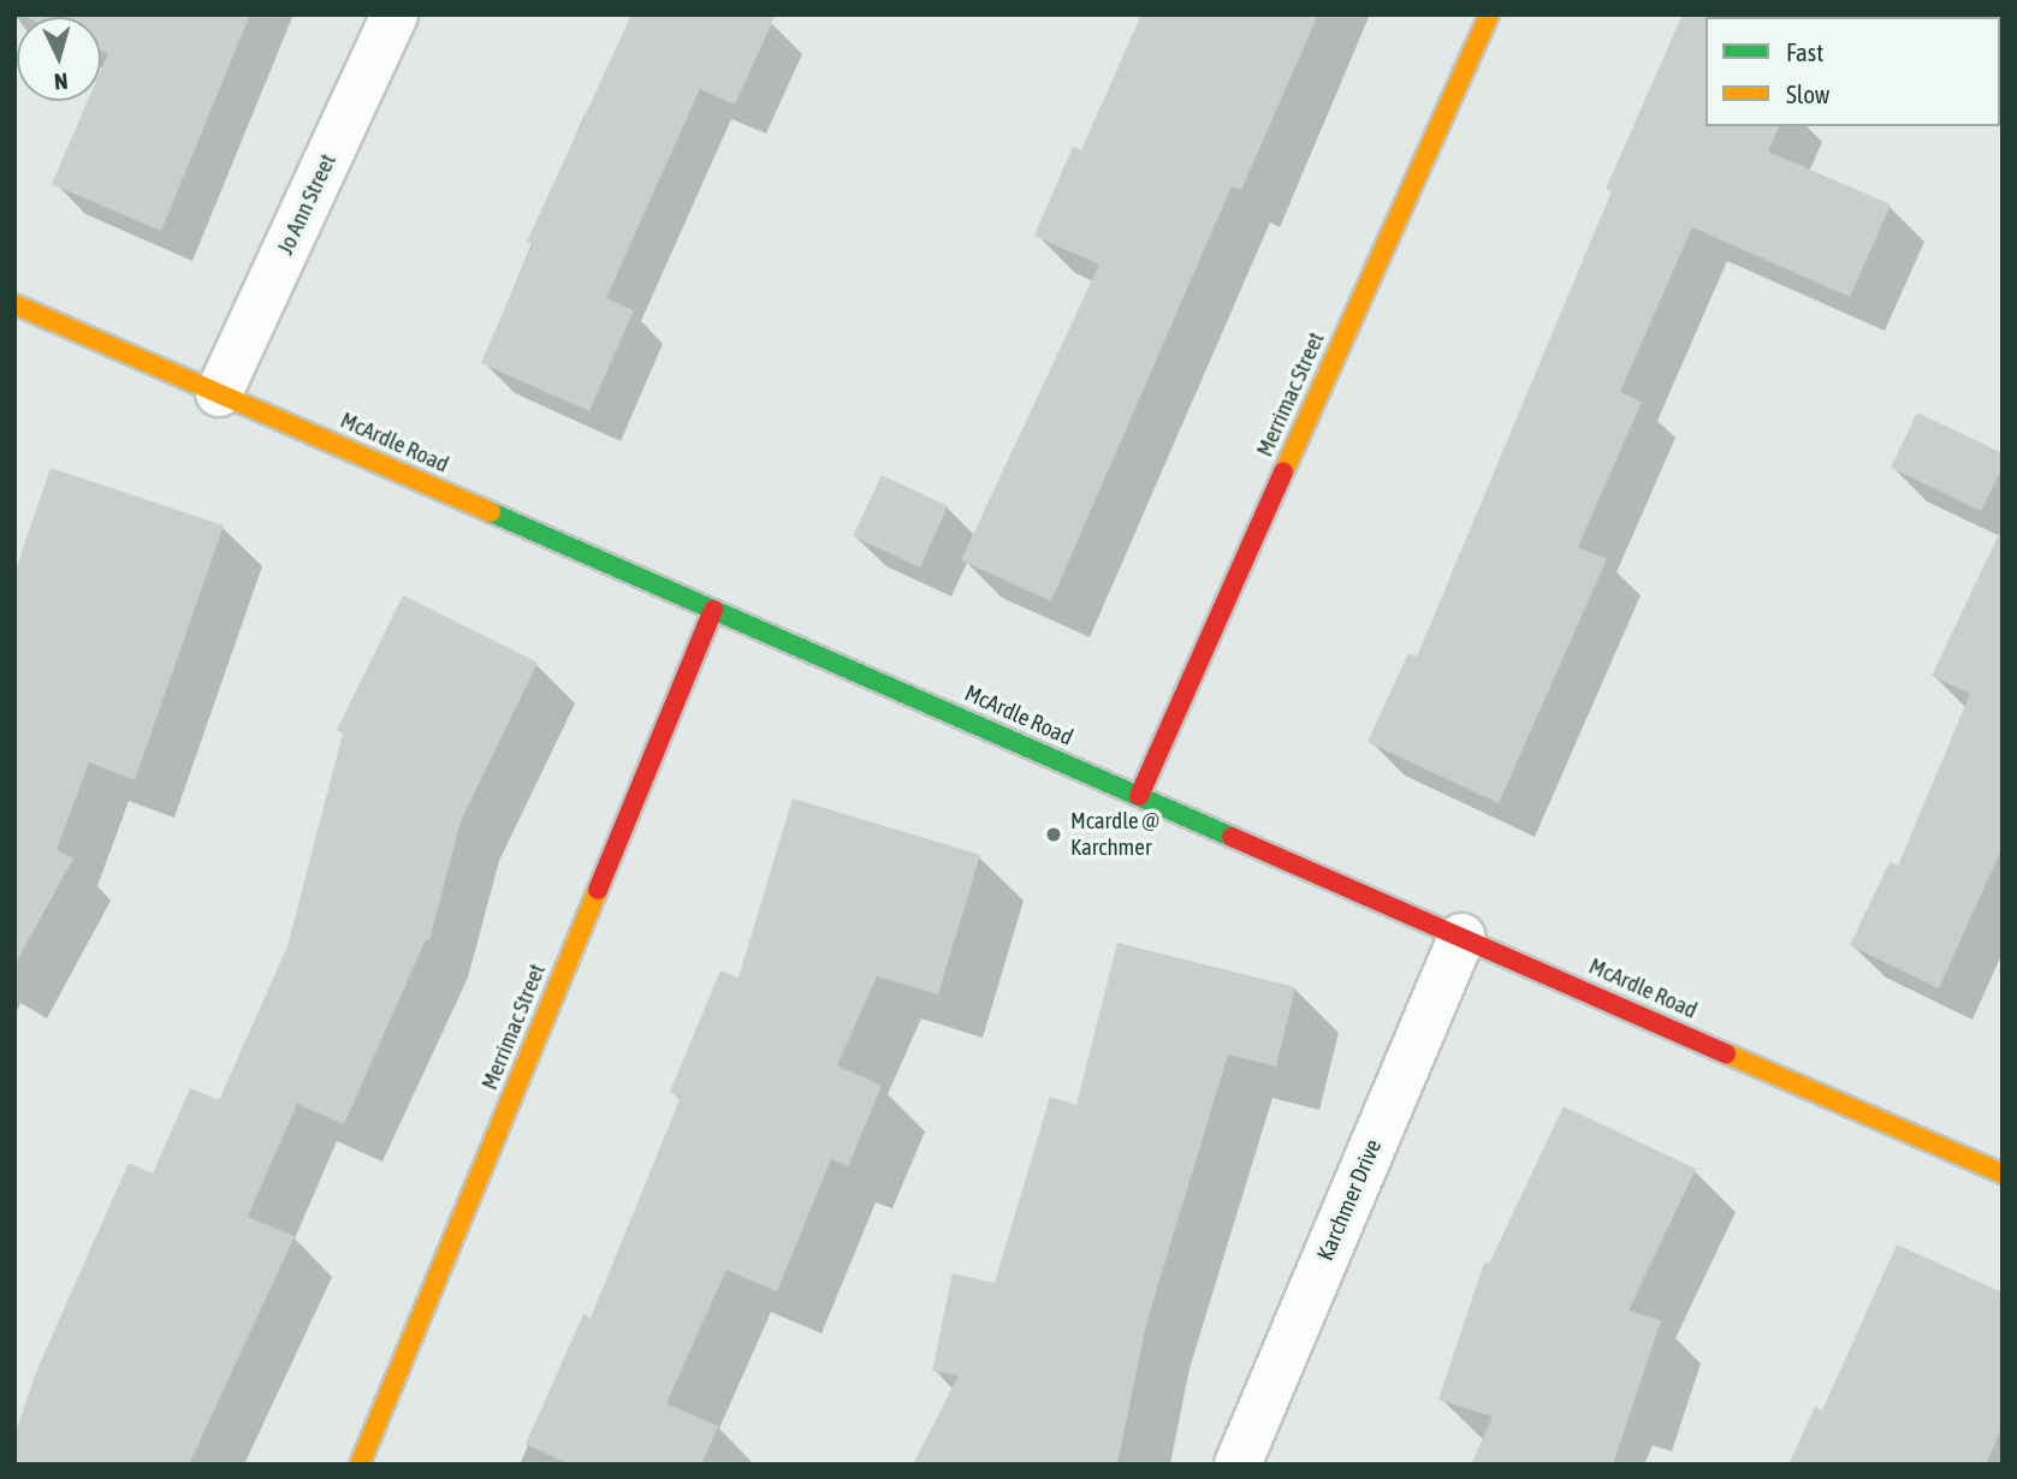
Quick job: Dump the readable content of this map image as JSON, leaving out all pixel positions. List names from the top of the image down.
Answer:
{
  "streets": {
    "main road": ["Merrimac Street", "McArdle Road"],
    "street": ["Jo Ann Street", "Karchmer Drive"]
  },
  "crossings": [
    ["Jo Ann Street", "McArdle Road"],
    ["Merrimac Street", "McArdle Road"],
    ["McArdle Road", "Karchmer Drive"]
  ],
  "places": ["Mcardle @ Karchmer"],
  "legend": ["Fast", "Slow"],
  "north": "bottom"
}
